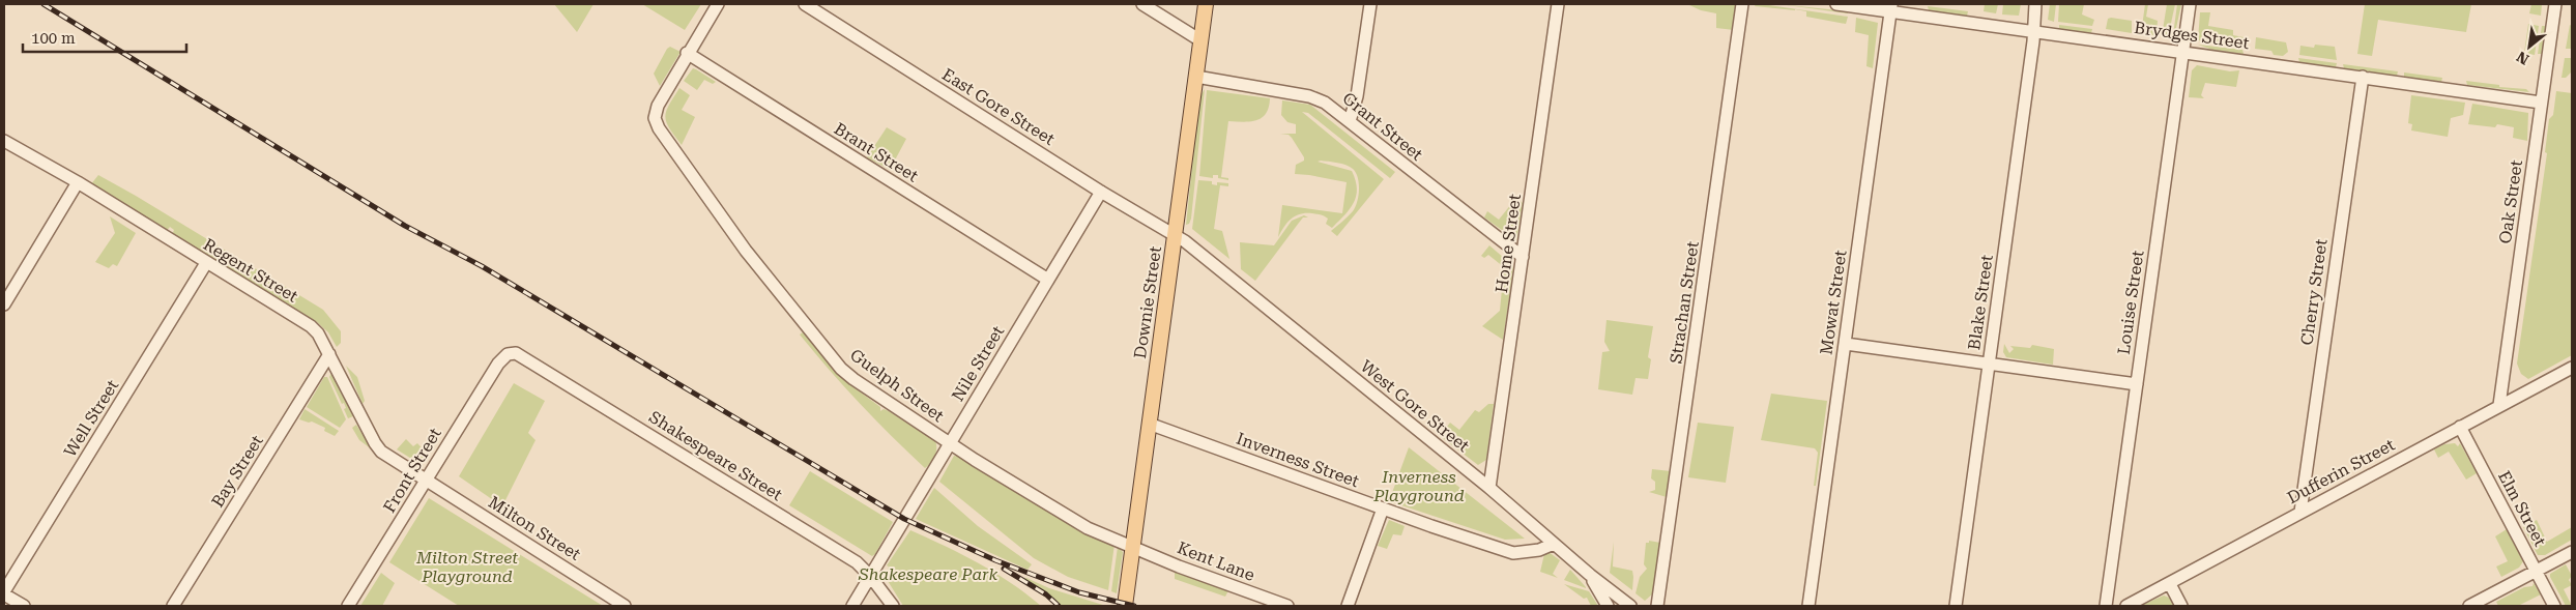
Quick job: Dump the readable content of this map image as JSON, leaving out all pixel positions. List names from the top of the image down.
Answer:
{
  "streets": {
    "main road": ["Downie Street"],
    "street": [
      "Brydges Street",
      "East Gore Street",
      "Grant Street",
      "Brant Street",
      "Oak Street",
      "Home Street",
      "Regent Street",
      "Cherry Street",
      "Strachan Street",
      "Mowat Street",
      "Blake Street",
      "Louise Street",
      "Nile Street",
      "Guelph Street",
      "West Gore Street",
      "Well Street",
      "Shakespeare Street",
      "Inverness Street",
      "Front Street",
      "Bay Street",
      "Dufferin Street",
      "Elm Street",
      "Milton Street",
      "Kent Lane"
    ]
  },
  "crossings": [
    ["Brydges Street", "Oak Street"],
    ["Brydges Street", "Cherry Street"],
    ["Brydges Street", "Mowat Street"],
    ["Brydges Street", "Blake Street"],
    ["Brydges Street", "Louise Street"],
    ["East Gore Street", "Downie Street"],
    ["East Gore Street", "Nile Street"],
    ["East Gore Street", "West Gore Street"],
    ["Grant Street", "Home Street"],
    ["Grant Street", "Downie Street"],
    ["Brant Street", "Nile Street"],
    ["Brant Street", "Guelph Street"],
    ["Oak Street", "Dufferin Street"],
    ["Home Street", "West Gore Street"],
    ["Regent Street", "Well Street"],
    ["Regent Street", "Front Street"],
    ["Regent Street", "Bay Street"],
    ["Regent Street", "Milton Street"],
    ["Cherry Street", "Dufferin Street"],
    ["Downie Street", "Guelph Street"],
    ["Downie Street", "West Gore Street"],
    ["Downie Street", "Inverness Street"],
    ["Downie Street", "Kent Lane"],
    ["Nile Street", "Guelph Street"],
    ["Nile Street", "Shakespeare Street"],
    ["Guelph Street", "Kent Lane"],
    ["West Gore Street", "Inverness Street"],
    ["Shakespeare Street", "Front Street"],
    ["Front Street", "Milton Street"],
    ["Dufferin Street", "Elm Street"]
  ],
  "parks": ["Inverness Playground", "Milton Street Playground", "Shakespeare Park"],
  "scale_bar": "100 m",
  "north": "bottom left"
}
